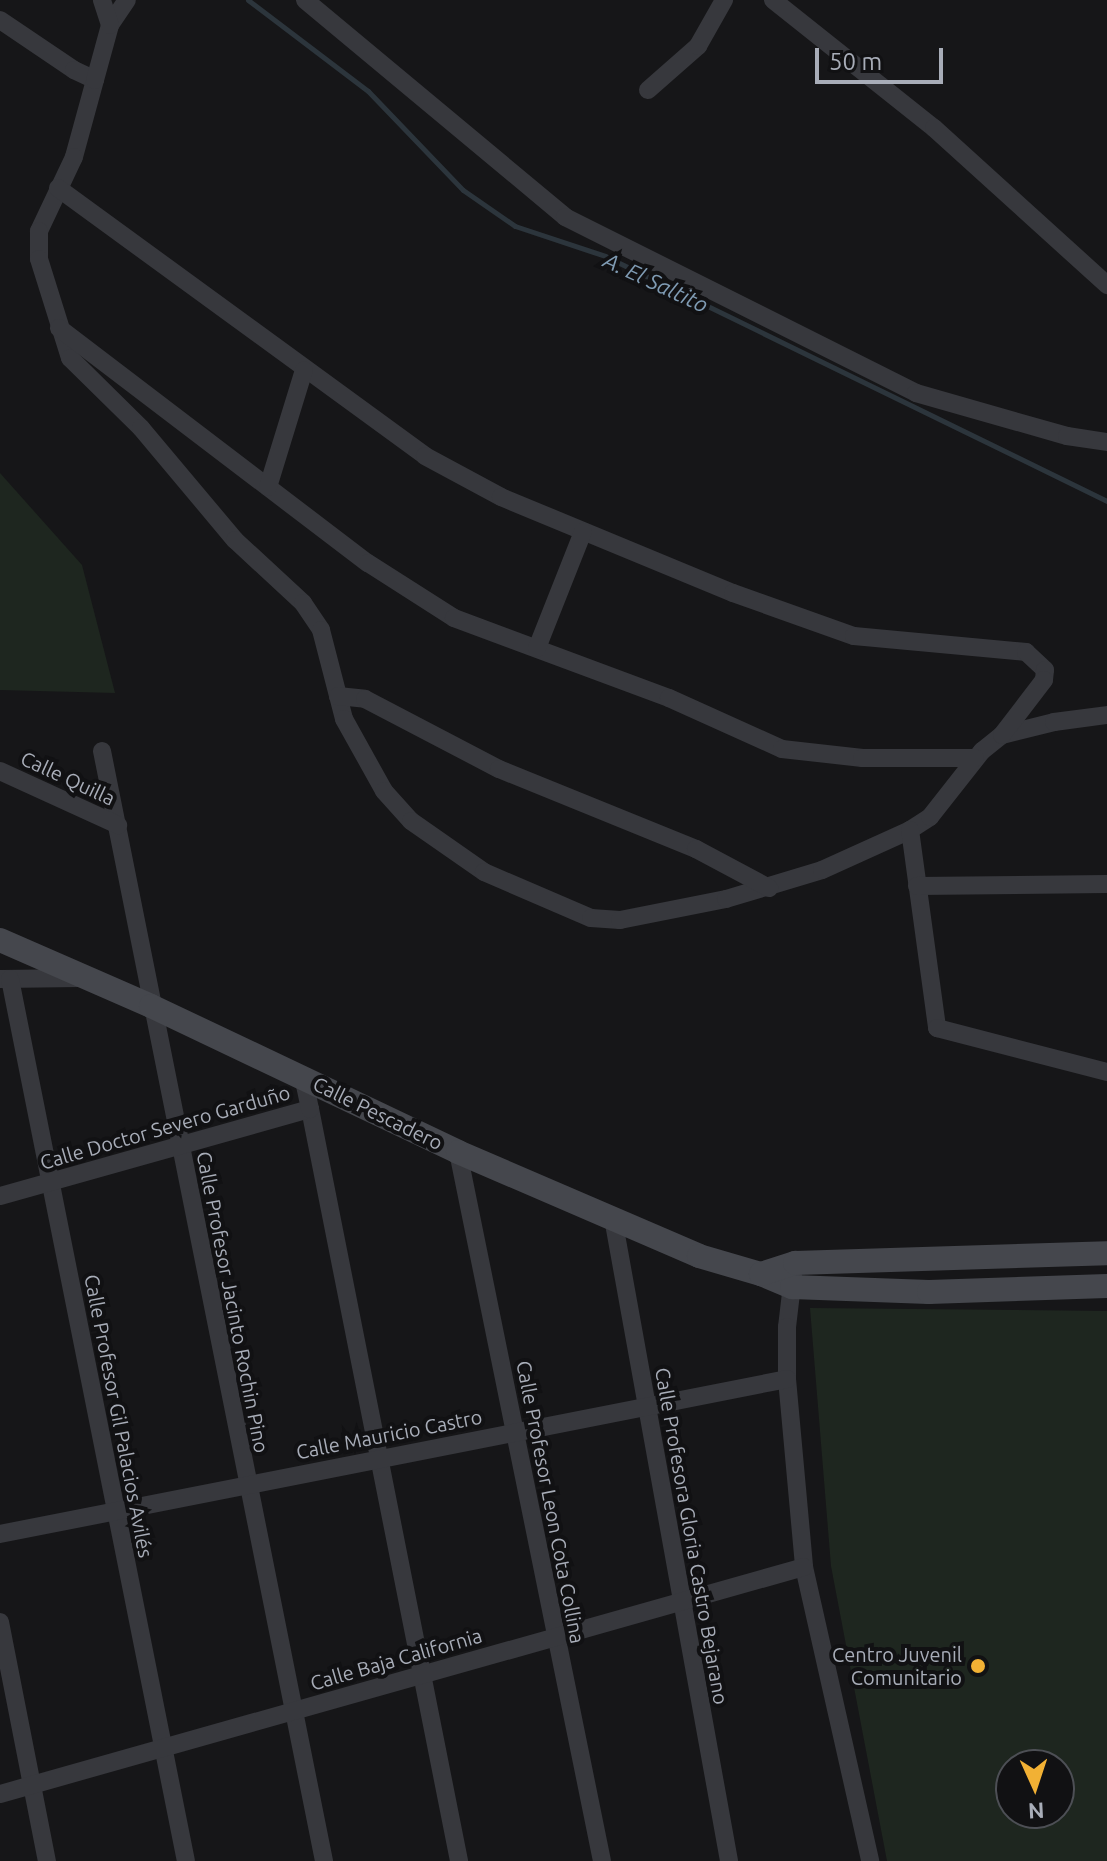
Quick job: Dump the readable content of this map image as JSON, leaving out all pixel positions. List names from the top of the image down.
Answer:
{
  "streets": {
    "street": [
      "Calle Quilla",
      "Calle Pescadero",
      "Calle Doctor Severo Garduño",
      "Calle Profesor Jacinto Rochin Pino",
      "Calle Profesor Gil Palacios Avilés",
      "Calle Mauricio Castro",
      "Calle Profesor Leon Cota Collina",
      "Calle Profesora Gloria Castro Bejarano",
      "Calle Baja California"
    ]
  },
  "crossings": [
    ["Calle Quilla", "Calle Profesor Jacinto Rochin Pino"],
    ["Calle Pescadero", "Calle Doctor Severo Garduño"],
    ["Calle Pescadero", "Calle Profesor Jacinto Rochin Pino"],
    ["Calle Pescadero", "Calle Profesor Leon Cota Collina"],
    ["Calle Pescadero", "Calle Profesora Gloria Castro Bejarano"],
    ["Calle Doctor Severo Garduño", "Calle Profesor Jacinto Rochin Pino"],
    ["Calle Doctor Severo Garduño", "Calle Profesor Gil Palacios Avilés"],
    ["Calle Profesor Jacinto Rochin Pino", "Calle Mauricio Castro"],
    ["Calle Profesor Jacinto Rochin Pino", "Calle Baja California"],
    ["Calle Profesor Gil Palacios Avilés", "Calle Mauricio Castro"],
    ["Calle Profesor Gil Palacios Avilés", "Calle Baja California"],
    ["Calle Mauricio Castro", "Calle Profesor Leon Cota Collina"],
    ["Calle Mauricio Castro", "Calle Profesora Gloria Castro Bejarano"],
    ["Calle Profesor Leon Cota Collina", "Calle Baja California"],
    ["Calle Profesora Gloria Castro Bejarano", "Calle Baja California"]
  ],
  "water": ["A. El Saltito"],
  "places": ["Centro Juvenil Comunitario"],
  "scale_bar": "50 m",
  "north": "bottom"
}
